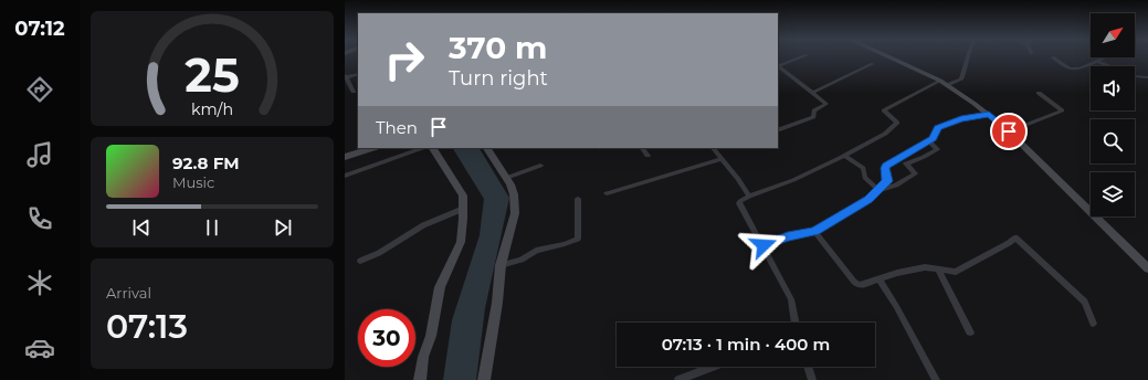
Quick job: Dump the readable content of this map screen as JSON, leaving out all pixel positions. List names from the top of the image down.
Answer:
{
  "north": "top right",
  "page": {
    "tabs": "07:12",
    "turn": ["370 m", "Turn right"],
    "then": "Then",
    "song": ["92.8 FM", "Music"],
    "tile": ["Arrival", "07:13"],
    "limit": "30",
    "trip": "07:13 · 1 min · 400 m",
    "gauge": ["25", "km/h"]
  }
}
